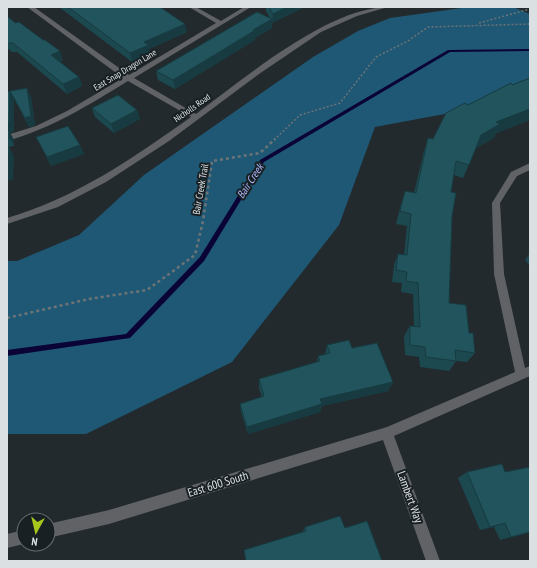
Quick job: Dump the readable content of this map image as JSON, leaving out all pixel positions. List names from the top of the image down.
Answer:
{
  "streets": {
    "street": [
      "East Snap Dragon Lane",
      "Nicholls Road",
      "East 600 South",
      "Lambert Way"
    ],
    "path": ["Bair Creek Trail"]
  },
  "crossings": [
    ["East 600 South", "Lambert Way"]
  ],
  "water": ["Bair Creek"],
  "north": "bottom"
}
